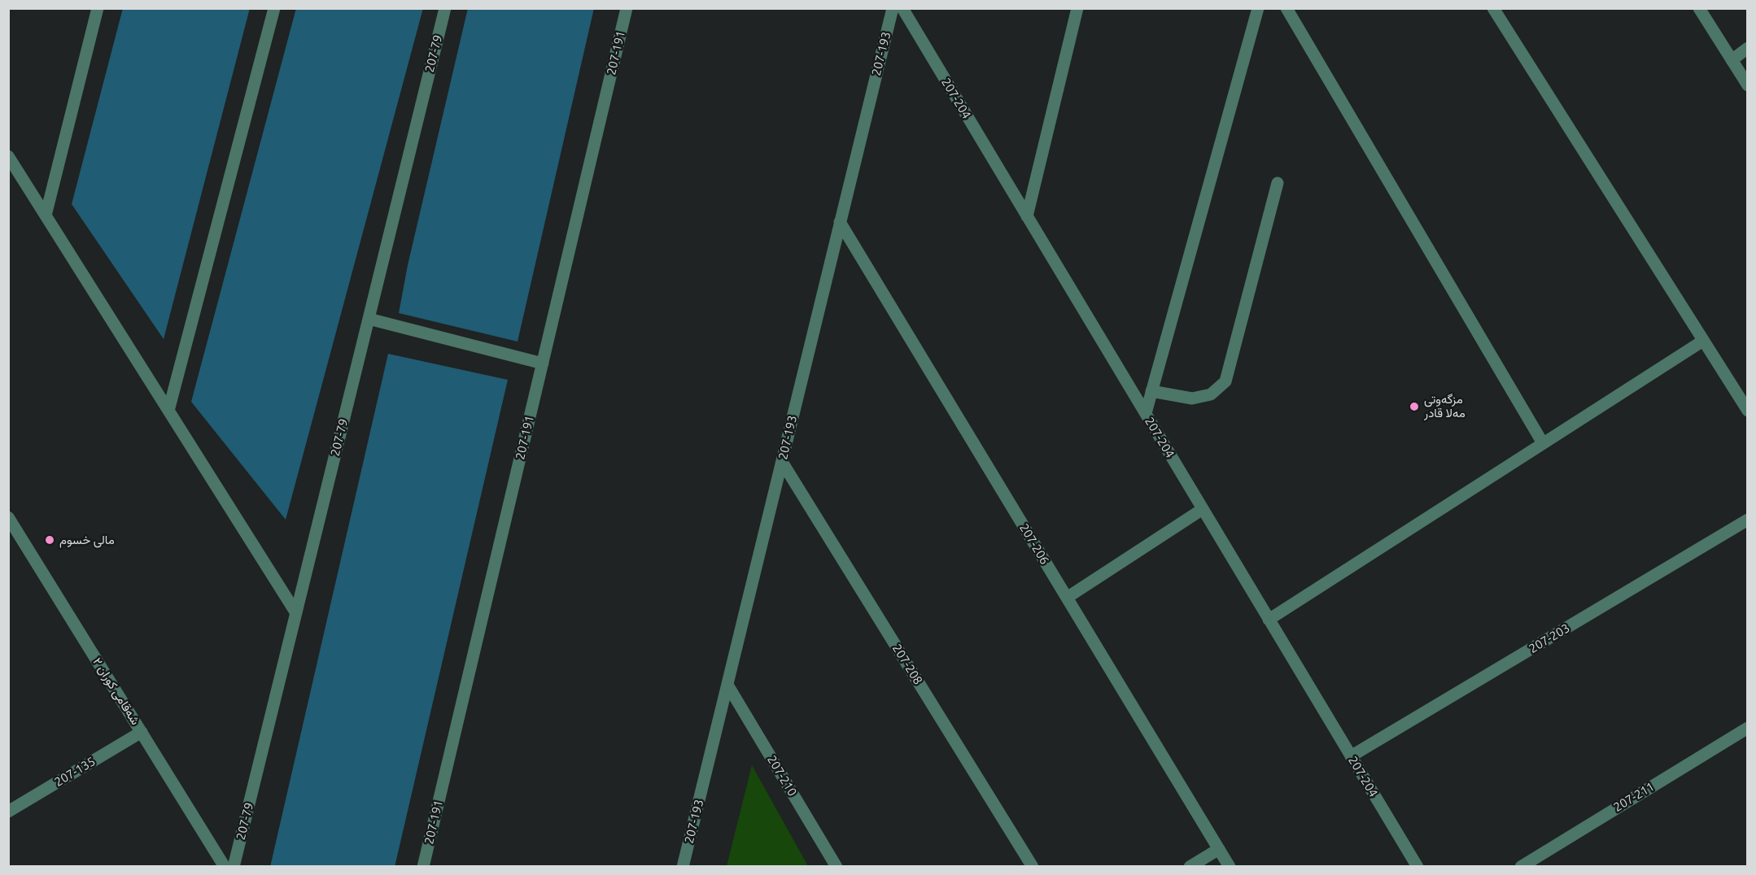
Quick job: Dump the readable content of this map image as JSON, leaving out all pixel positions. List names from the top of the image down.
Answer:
{
  "streets": {
    "street": [
      "207-191",
      "207-79",
      "207-193",
      "207-204",
      "207-206",
      "207-203",
      "207-208",
      "شەقامی کوران ٢",
      "207-135",
      "207-210",
      "207-211"
    ]
  },
  "crossings": [
    ["207-193", "207-206"],
    ["207-193", "207-208"],
    ["207-193", "207-210"],
    ["207-204", "207-203"],
    ["شەقامی کوران ٢", "207-135"]
  ],
  "places": ["مزگەوتی مەلا قادر", "مالى خسوم"]
}
